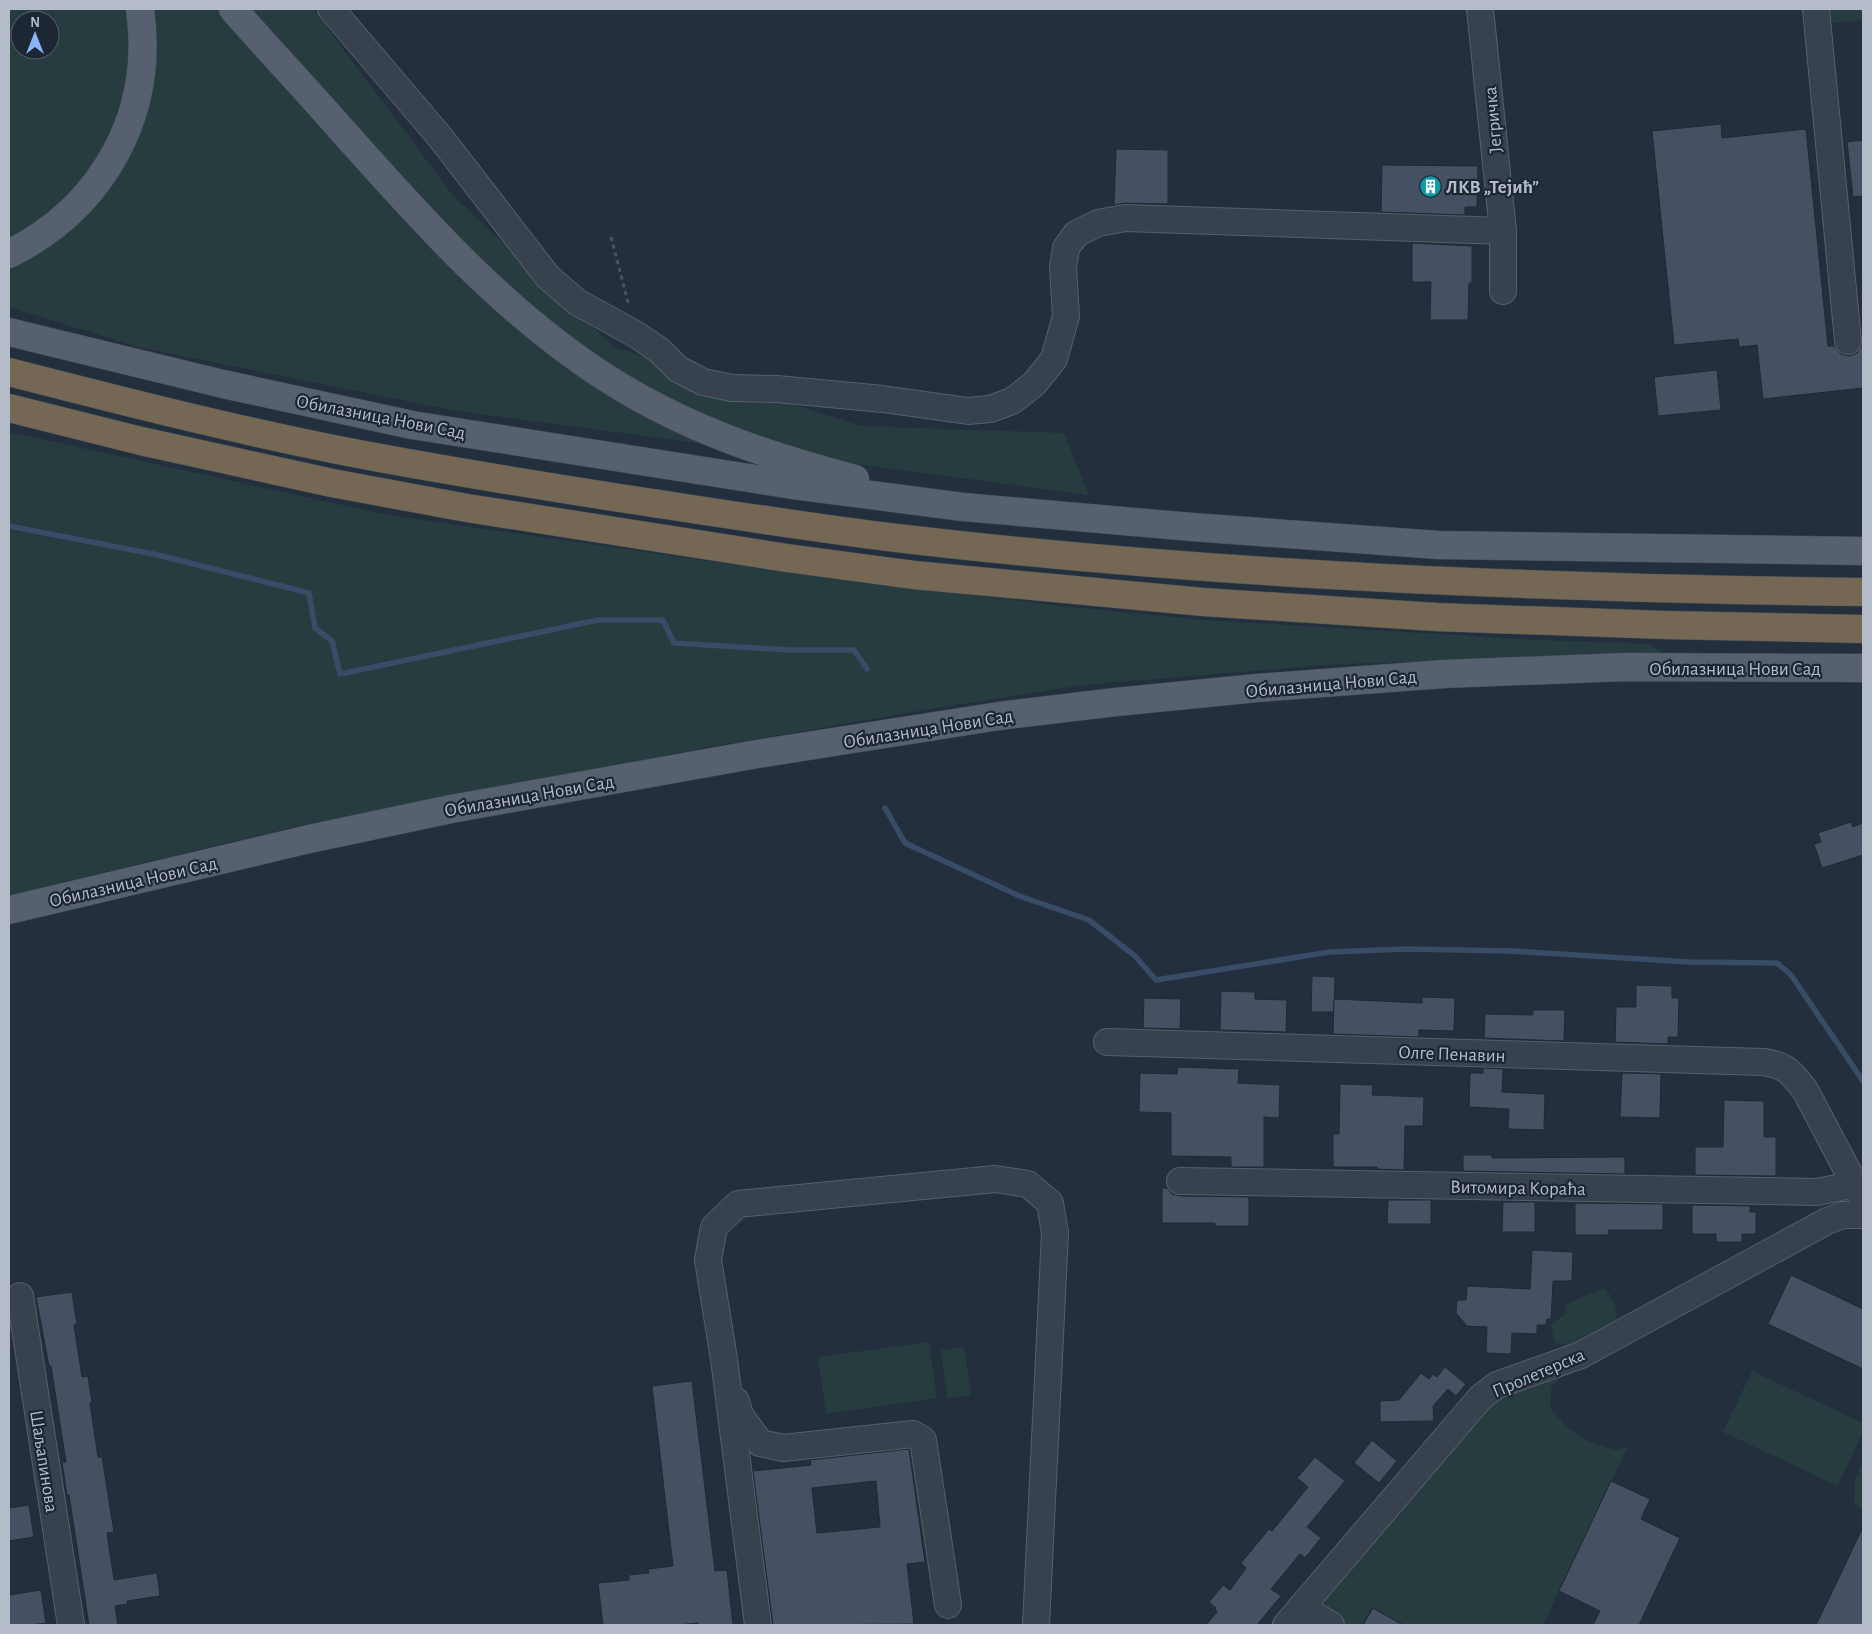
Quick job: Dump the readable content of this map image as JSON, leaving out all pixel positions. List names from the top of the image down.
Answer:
{
  "streets": {
    "main road": ["Обилазница Нови Сад"],
    "street": [
      "Јегричка",
      "Олге Пенавин",
      "Витомира Кораћа",
      "Пролетерска",
      "Шаљапинова"
    ]
  },
  "crossings": [
    ["Олге Пенавин", "Витомира Кораћа"]
  ],
  "places": {
    "building": ["ЛКВ „Тејић”"]
  },
  "north": "top"
}
